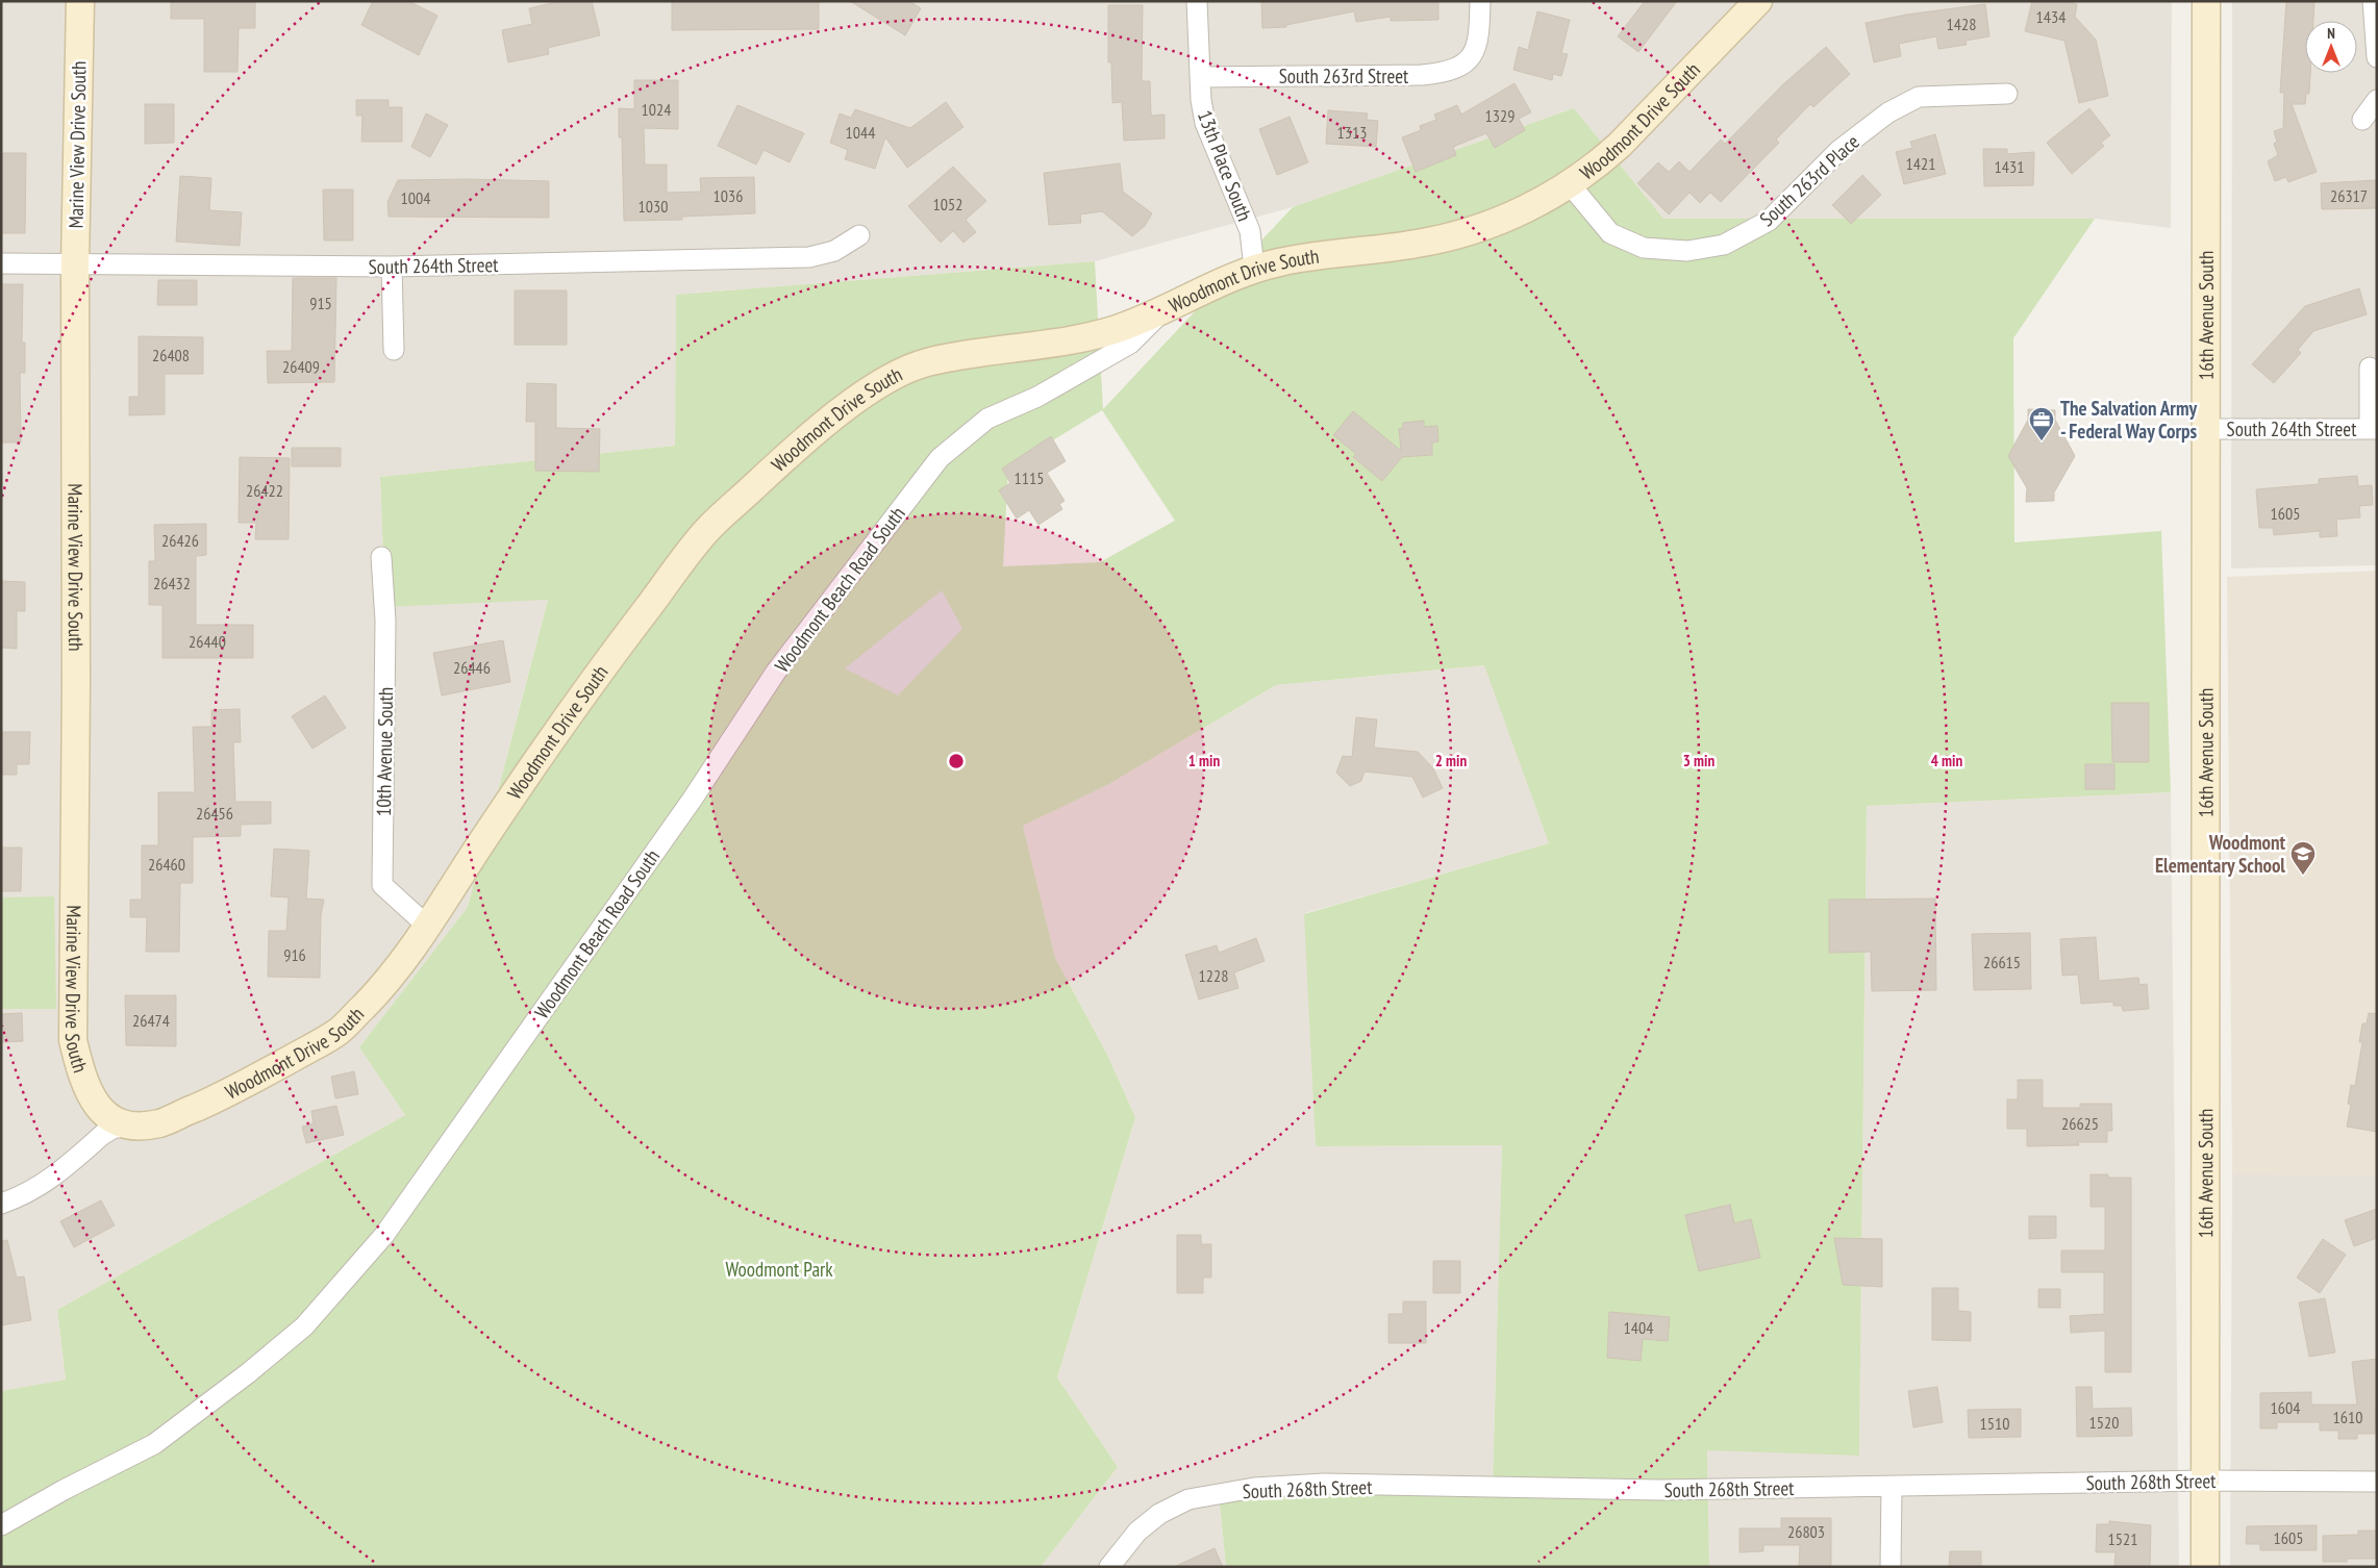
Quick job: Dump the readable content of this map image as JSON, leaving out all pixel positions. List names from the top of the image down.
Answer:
{
  "streets": {
    "main road": ["Woodmont Drive South", "Marine View Drive South", "16th Avenue South"],
    "street": [
      "South 263rd Street",
      "13th Place South",
      "South 263rd Place",
      "South 264th Street",
      "Woodmont Beach Road South",
      "10th Avenue South",
      "South 268th Street"
    ]
  },
  "crossings": [
    ["South 263rd Street", "13th Place South"],
    ["Woodmont Drive South", "Marine View Drive South"],
    ["Woodmont Drive South", "13th Place South"],
    ["Woodmont Drive South", "South 263rd Place"],
    ["Woodmont Drive South", "Woodmont Beach Road South"],
    ["Woodmont Drive South", "10th Avenue South"],
    ["Marine View Drive South", "South 264th Street"],
    ["South 264th Street", "16th Avenue South"],
    ["16th Avenue South", "South 268th Street"]
  ],
  "parks": ["Woodmont Park"],
  "places": {
    "office": ["The Salvation Army - Federal Way Corps"],
    "school or university": ["Woodmont Elementary School"]
  },
  "house_numbers": [
    "1434",
    "1428",
    "1024",
    "1329",
    "1044",
    "1313",
    "1421",
    "1431",
    "1036",
    "26317",
    "1004",
    "1052",
    "1030",
    "915",
    "26408",
    "26409",
    "1115",
    "26422",
    "1605",
    "26426",
    "26432",
    "26440",
    "26446",
    "26456",
    "26460",
    "916",
    "26615",
    "1228",
    "26474",
    "26625",
    "1404",
    "1604",
    "1610",
    "1520",
    "1510",
    "26803",
    "1605",
    "1521"
  ],
  "north": "top",
  "rings": [
    "1 min",
    "2 min",
    "3 min",
    "4 min"
  ]
}
